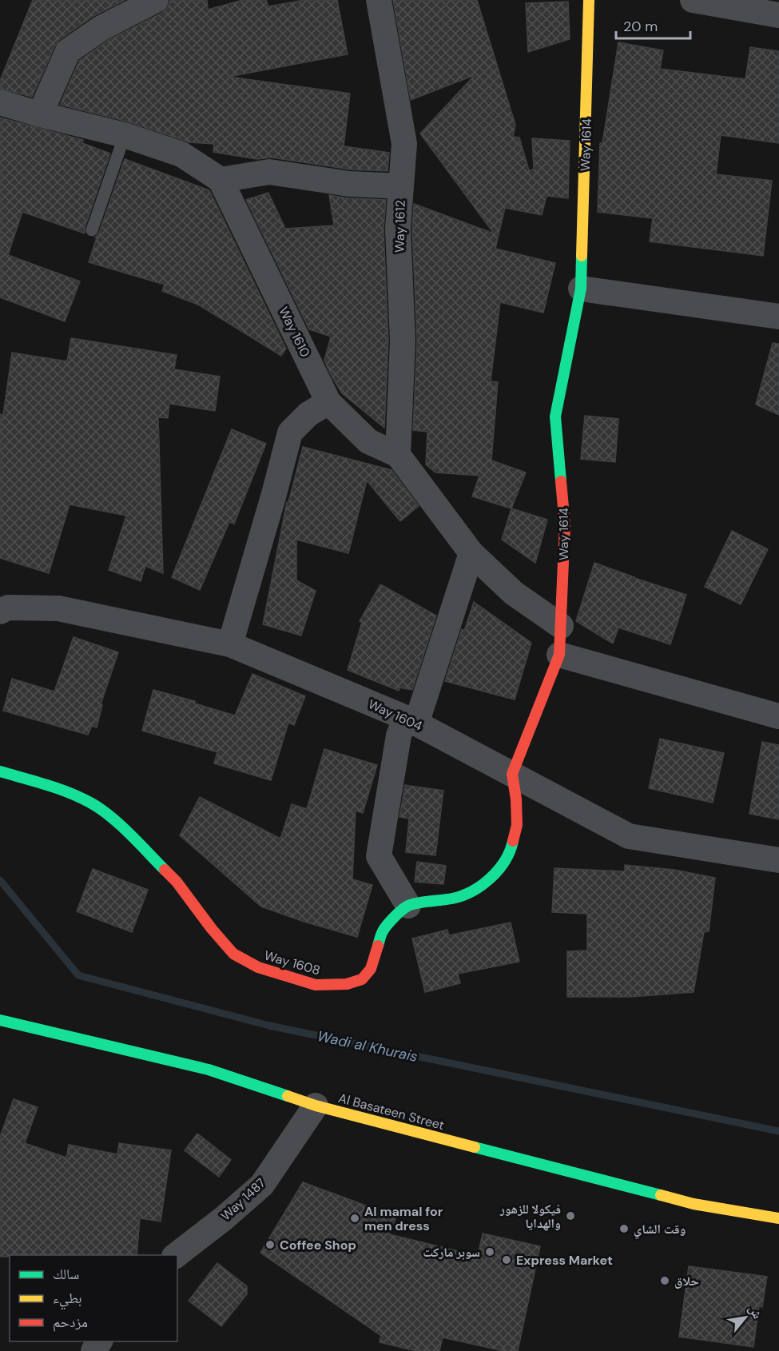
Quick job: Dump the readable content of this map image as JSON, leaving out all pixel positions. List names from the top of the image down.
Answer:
{
  "streets": {
    "street": [
      "Way 1614",
      "Way 1612",
      "Way 1610",
      "Way 1604",
      "Way 1608",
      "Al Basateen Street",
      "Way 1487"
    ]
  },
  "crossings": [
    ["Way 1614", "Way 1610"],
    ["Way 1614", "Way 1604"],
    ["Way 1614", "Way 1608"],
    ["Way 1612", "Way 1610"],
    ["Way 1604", "Way 1608"],
    ["Al Basateen Street", "Way 1487"]
  ],
  "water": ["Wadi al Khurais"],
  "places": [
    "فيكولا للزهور والهدايا",
    "Al mamal for men dress",
    "وقت الشاي",
    "Coffee Shop",
    "سوبر ماركت",
    "Express Market",
    "حلاق"
  ],
  "legend": ["سالك", "بطيء", "مزدحم"],
  "scale_bar": "20 m",
  "north": "top right"
}
